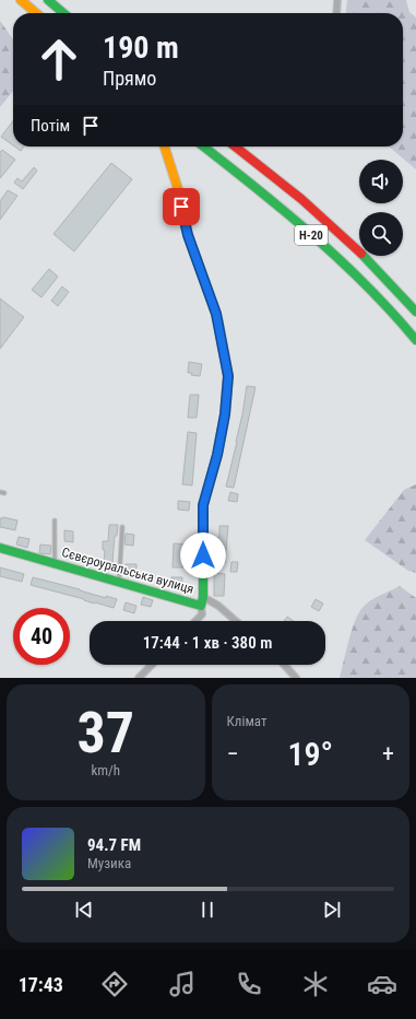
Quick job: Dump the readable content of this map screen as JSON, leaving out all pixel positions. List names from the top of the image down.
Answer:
{
  "streets": {
    "street": ["Н-20", "Сєвєроуральська вулиця"]
  },
  "page": {
    "turn": ["190 m", "Прямо"],
    "then": "Потім",
    "limit": "40",
    "trip": "17:44 · 1 хв · 380 m",
    "tile": [
      ["37", "km/h"],
      "Клімат"
    ],
    "heat": ["−", "19°", "+"],
    "song": ["94.7 FM", "Музика"],
    "tabs": "17:43"
  }
}
